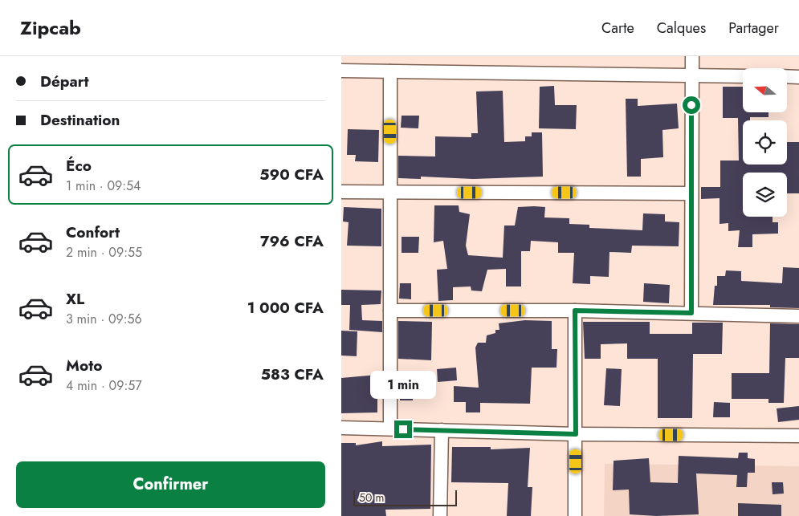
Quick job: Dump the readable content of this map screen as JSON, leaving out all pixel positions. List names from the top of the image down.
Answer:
{
  "scale_bar": "50 m",
  "north": "left",
  "page": {
    "header": "Zipcab",
    "nav": ["Carte", "Calques", "Partager"],
    "banner": ["Départ", "Destination"],
    "list": [
      {
        "name": "Éco",
        "note": "1 min · 09:54",
        "value": "590 CFA"
      },
      {
        "name": "Confort",
        "note": "2 min · 09:55",
        "value": "796 CFA"
      },
      {
        "name": "XL",
        "note": "3 min · 09:56",
        "value": "1 000 CFA"
      },
      {
        "name": "Moto",
        "note": "4 min · 09:57",
        "value": "583 CFA"
      }
    ],
    "bubble": "1 min",
    "buttons": "Confirmer",
    "scale": "50 m"
  }
}
